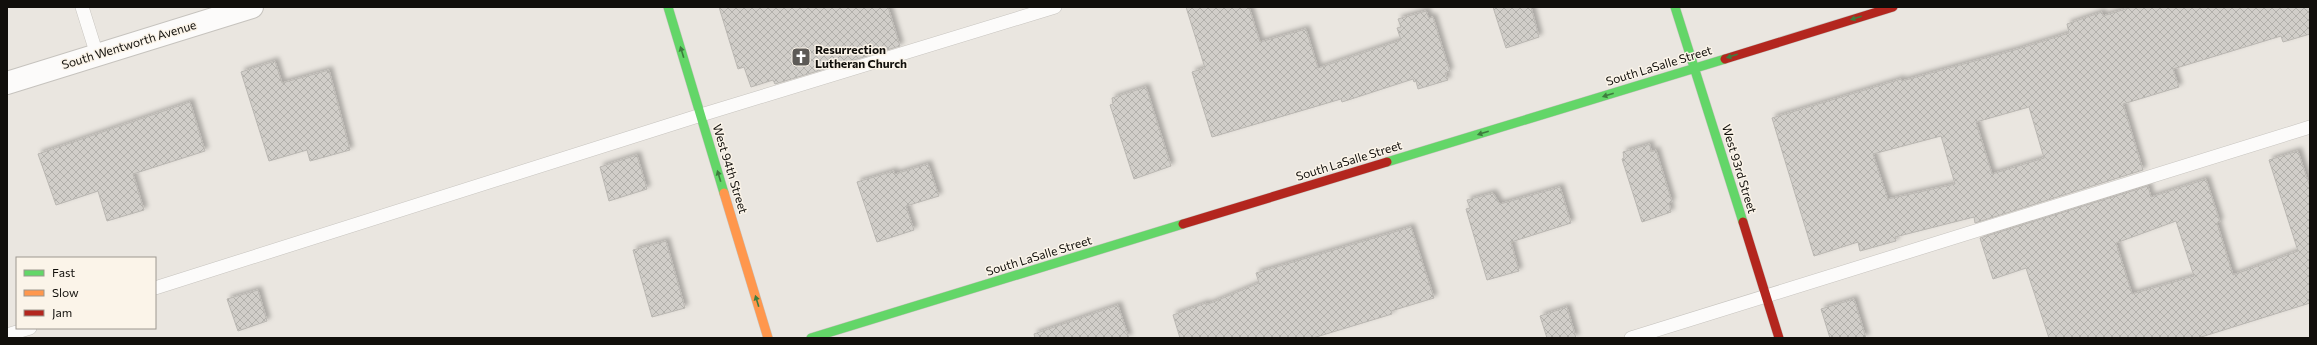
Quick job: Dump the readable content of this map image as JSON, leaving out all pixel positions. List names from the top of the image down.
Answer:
{
  "streets": {
    "street": [
      "South Wentworth Avenue",
      "South LaSalle Street",
      "West 94th Street",
      "West 93rd Street"
    ]
  },
  "crossings": [
    ["South LaSalle Street", "West 93rd Street"]
  ],
  "one_way": ["South LaSalle Street", "West 94th Street"],
  "places": {
    "church": ["Resurrection Lutheran Church"]
  },
  "legend": ["Fast", "Slow", "Jam"]
}
